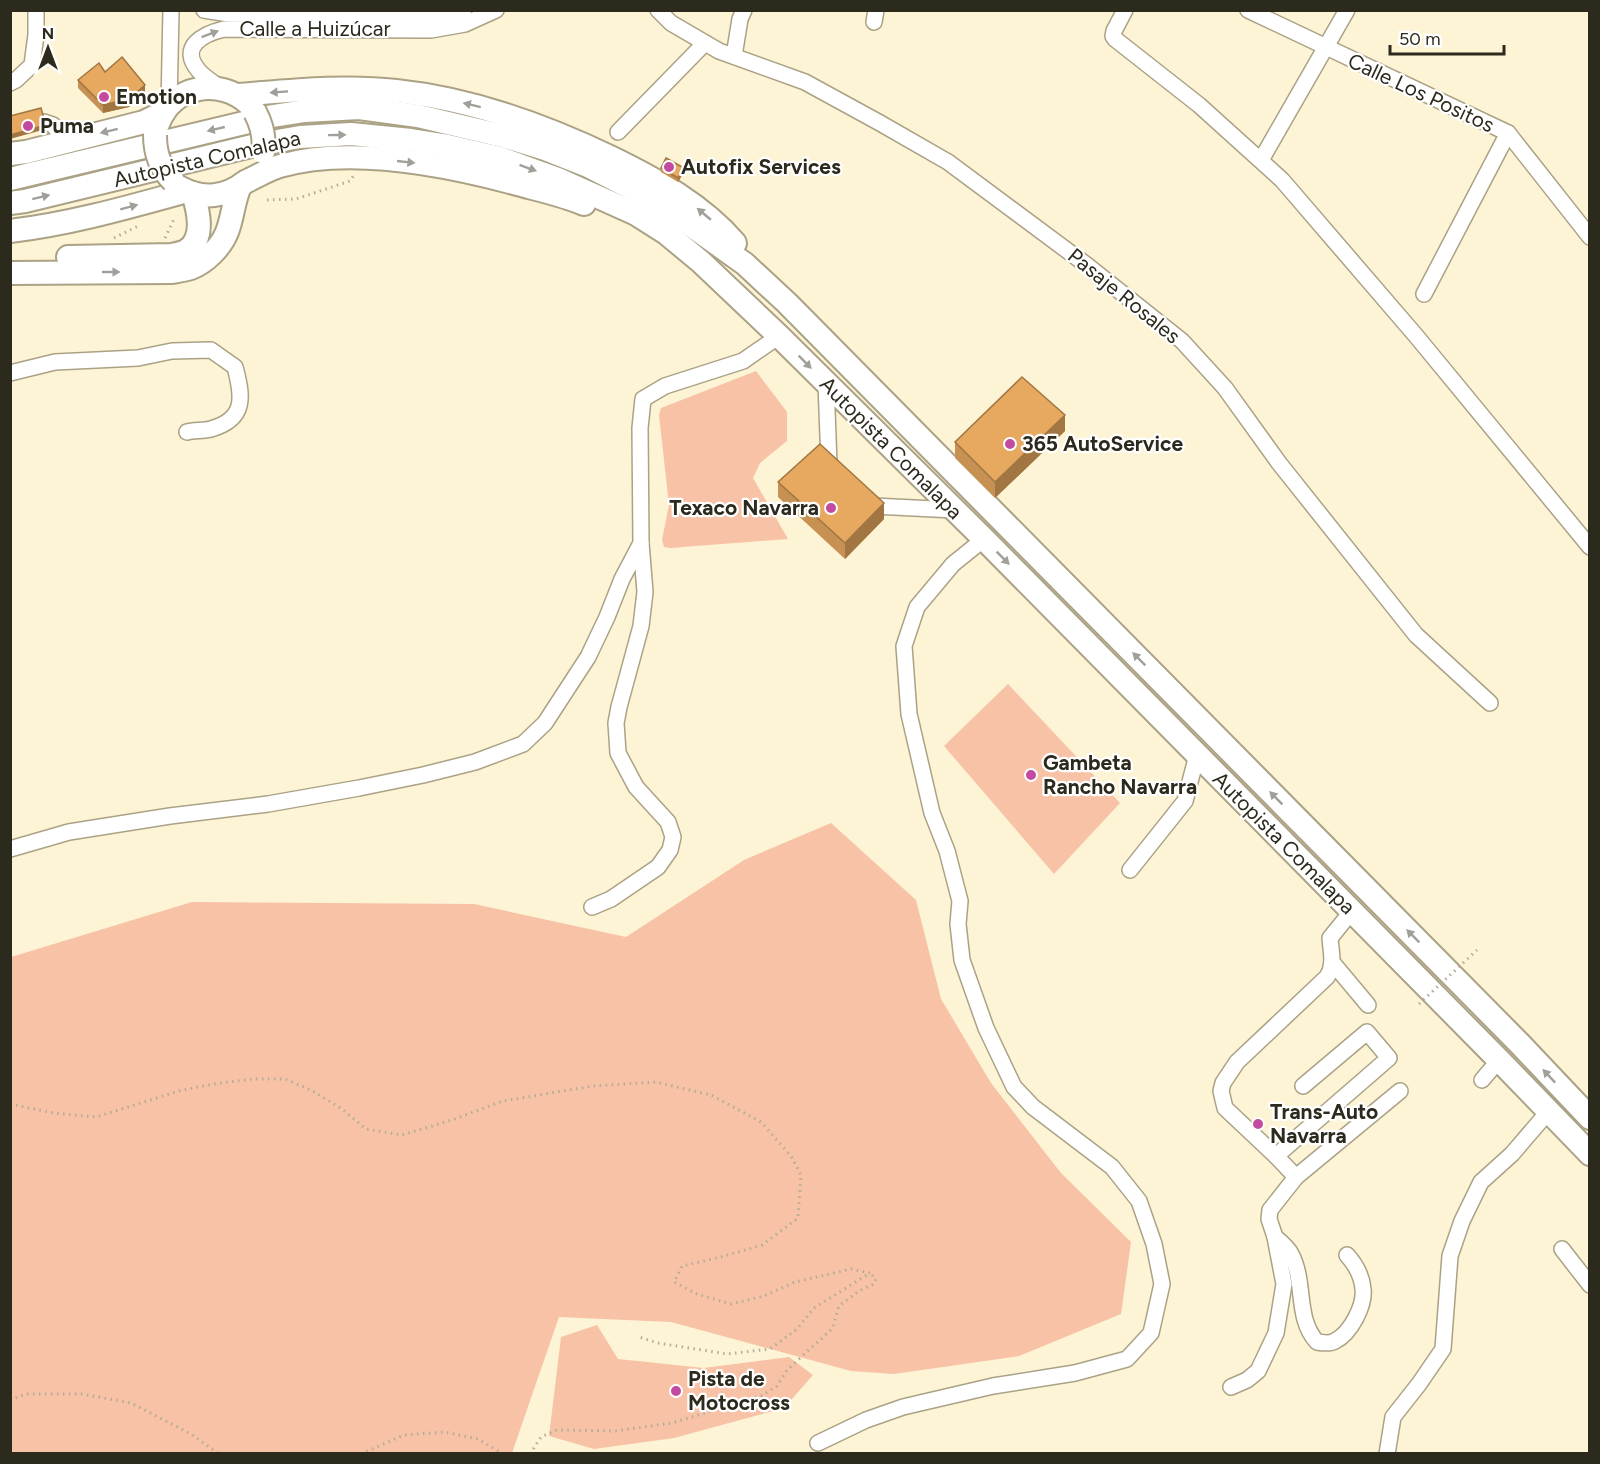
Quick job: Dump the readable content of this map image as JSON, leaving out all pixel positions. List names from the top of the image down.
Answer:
{
  "streets": {
    "highway": ["Autopista Comalapa"],
    "street": ["Calle a Huizúcar", "Calle Los Positos", "Pasaje Rosales"]
  },
  "places": [
    "Emotion",
    "Puma",
    "Autofix Services",
    "365 AutoService",
    "Texaco Navarra",
    "Gambeta Rancho Navarra",
    "Trans-Auto Navarra",
    "Pista de Motocross"
  ],
  "scale_bar": "50 m",
  "north": "top"
}
